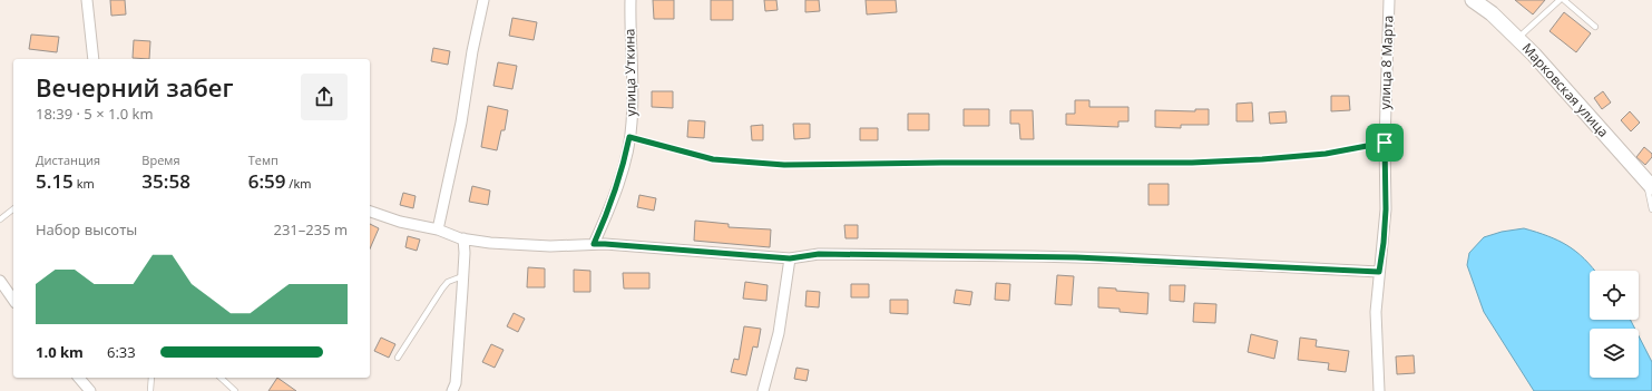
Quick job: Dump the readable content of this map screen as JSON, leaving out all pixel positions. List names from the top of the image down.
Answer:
{
  "streets": {
    "main road": ["Марковская улица"],
    "street": ["улица 8 Марта", "улица Уткина"]
  },
  "page": {
    "heading": ["Вечерний забег", "18:39 · 5 × 1.0 km"],
    "stats": [
      ["Дистанция", "5.15 km"],
      ["Время", "35:58"],
      ["Темп", "6:59 /km"]
    ],
    "chart": ["Набор высоты", "231–235 m"],
    "list": [
      {
        "name": "1.0 km",
        "note": "6:33"
      }
    ]
  }
}
